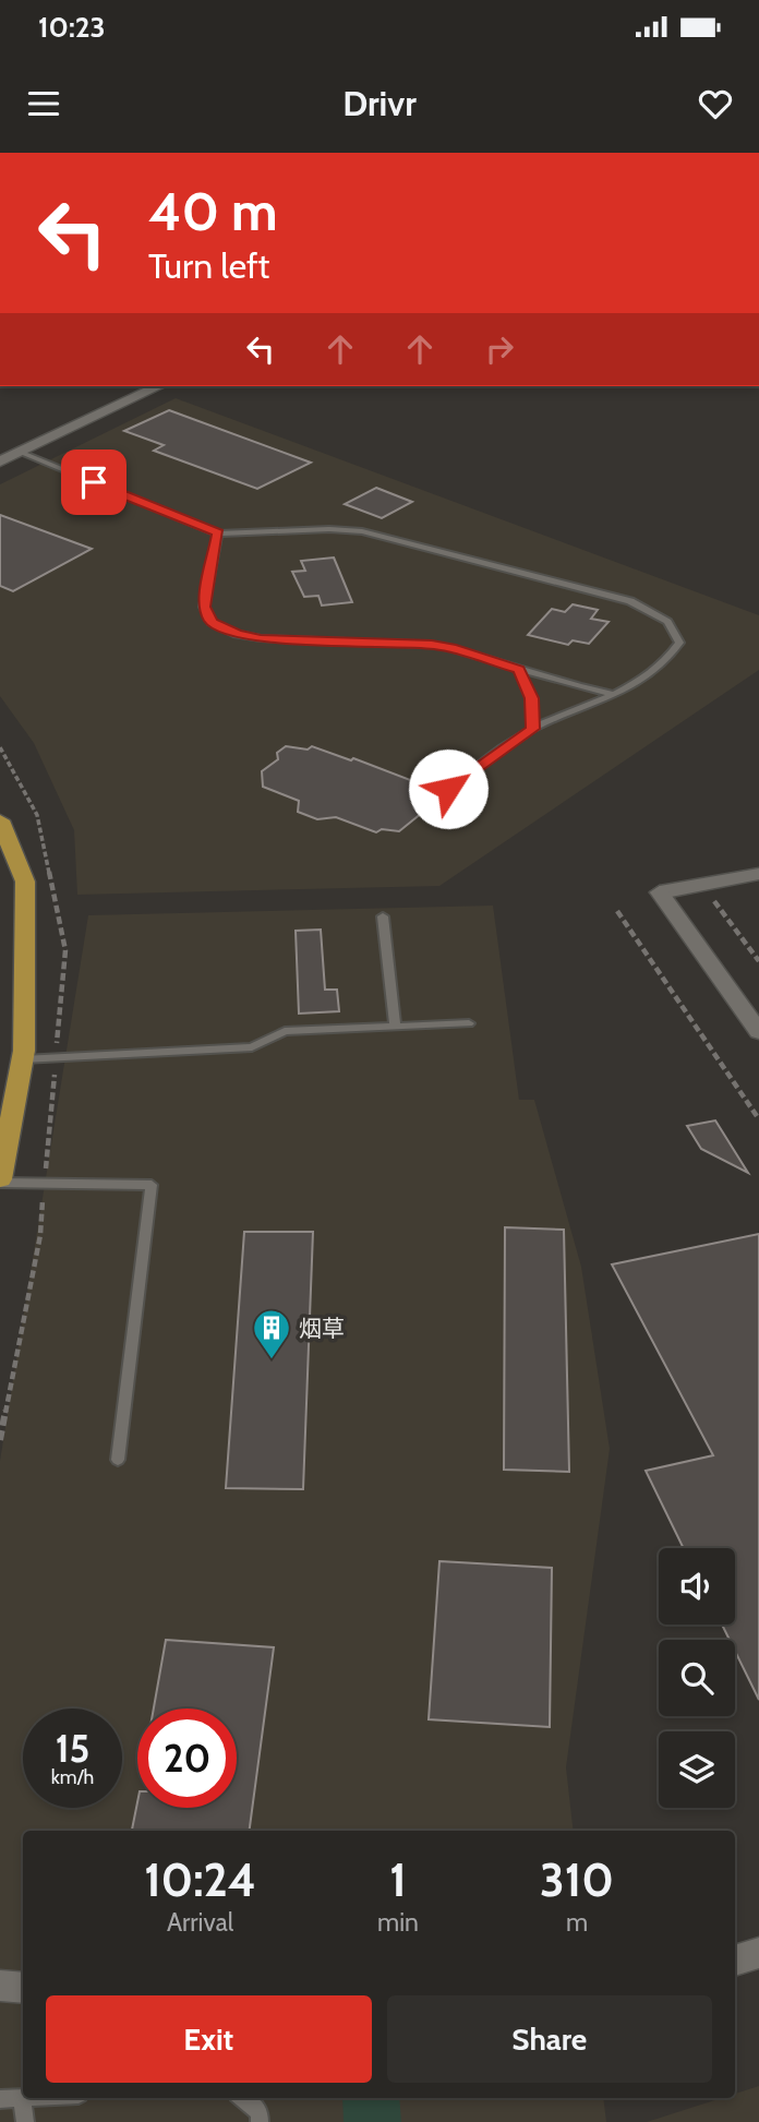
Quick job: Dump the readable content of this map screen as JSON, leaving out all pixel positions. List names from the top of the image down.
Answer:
{
  "places": {
    "building": ["烟草"]
  },
  "page": {
    "status": "10:23",
    "header": "Drivr",
    "turn": ["40 m", "Turn left"],
    "speed": "15 km/h",
    "limit": "20",
    "eta": [
      "10:24",
      "Arrival",
      "1",
      "min",
      "310",
      "m"
    ],
    "buttons": ["Exit", "Share"]
  }
}
